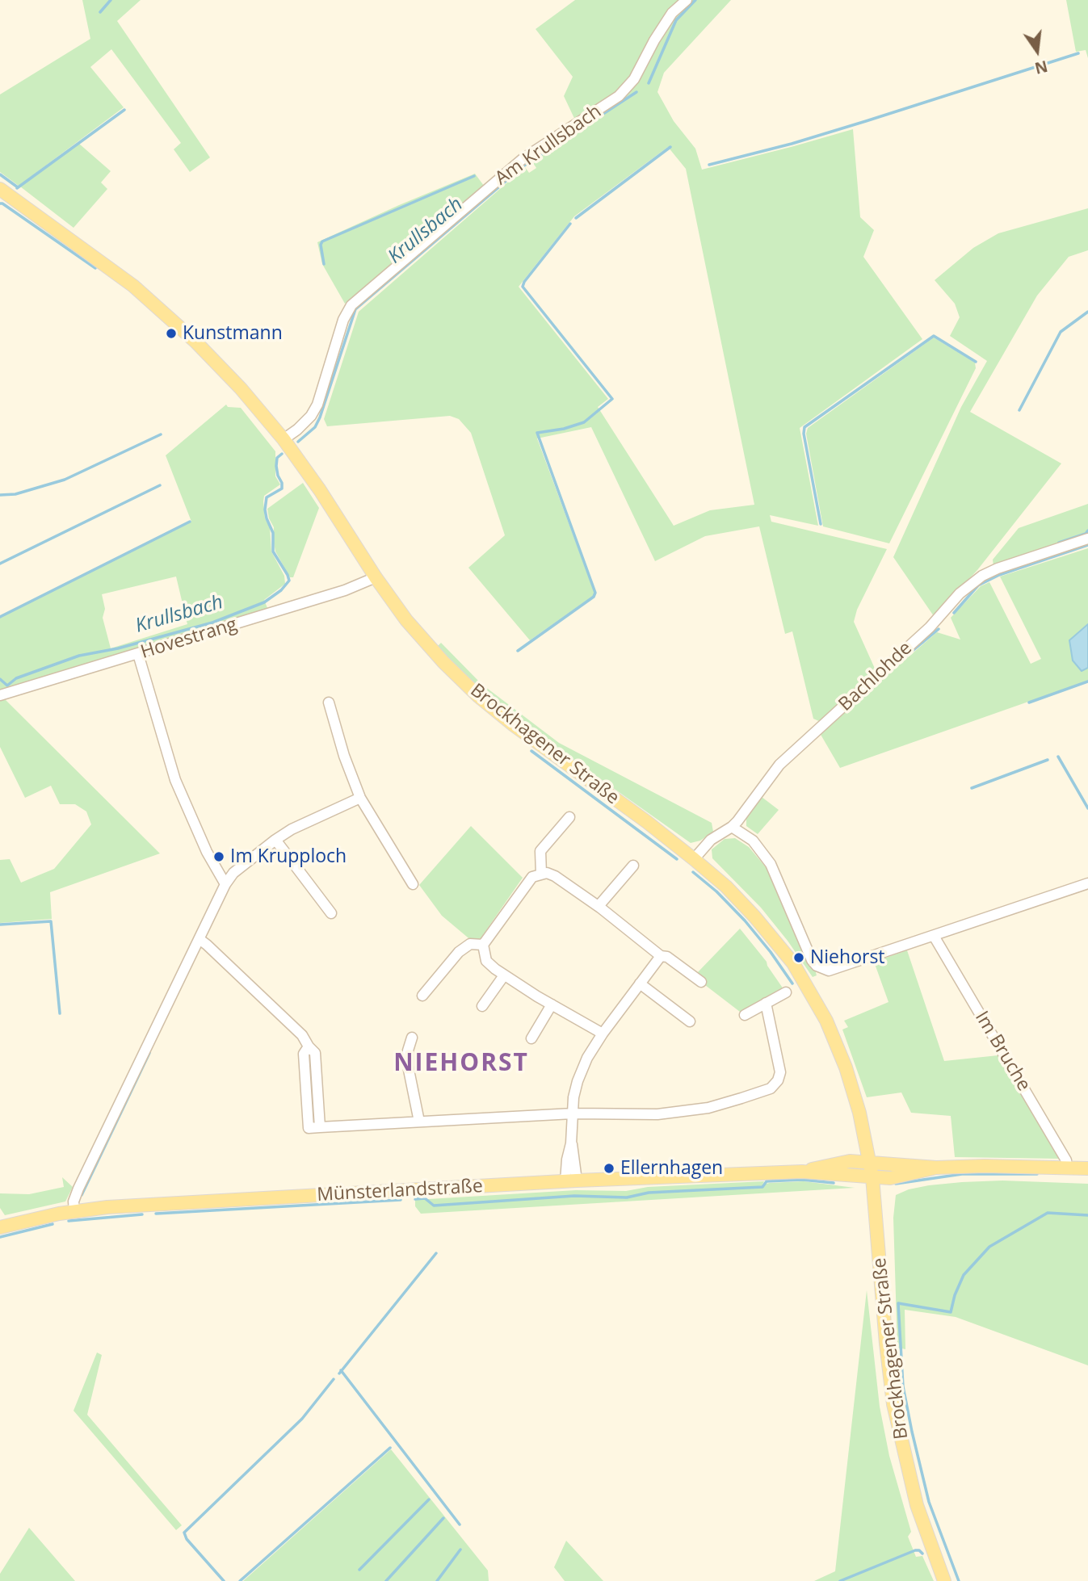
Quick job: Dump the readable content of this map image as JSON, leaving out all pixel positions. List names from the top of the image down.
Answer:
{
  "streets": {
    "main road": ["Brockhagener Straße", "Münsterlandstraße"],
    "street": [
      "Am Krullsbach",
      "Hovestrang",
      "Bachlohde",
      "Im Bruche"
    ]
  },
  "crossings": [
    ["Am Krullsbach", "Brockhagener Straße"],
    ["Hovestrang", "Brockhagener Straße"],
    ["Bachlohde", "Brockhagener Straße"],
    ["Brockhagener Straße", "Münsterlandstraße"]
  ],
  "districts": ["NIEHORST"],
  "water": ["Krullsbach"],
  "places": [
    "Kunstmann",
    "Im Krupploch",
    "Niehorst",
    "Ellernhagen"
  ],
  "north": "bottom"
}
